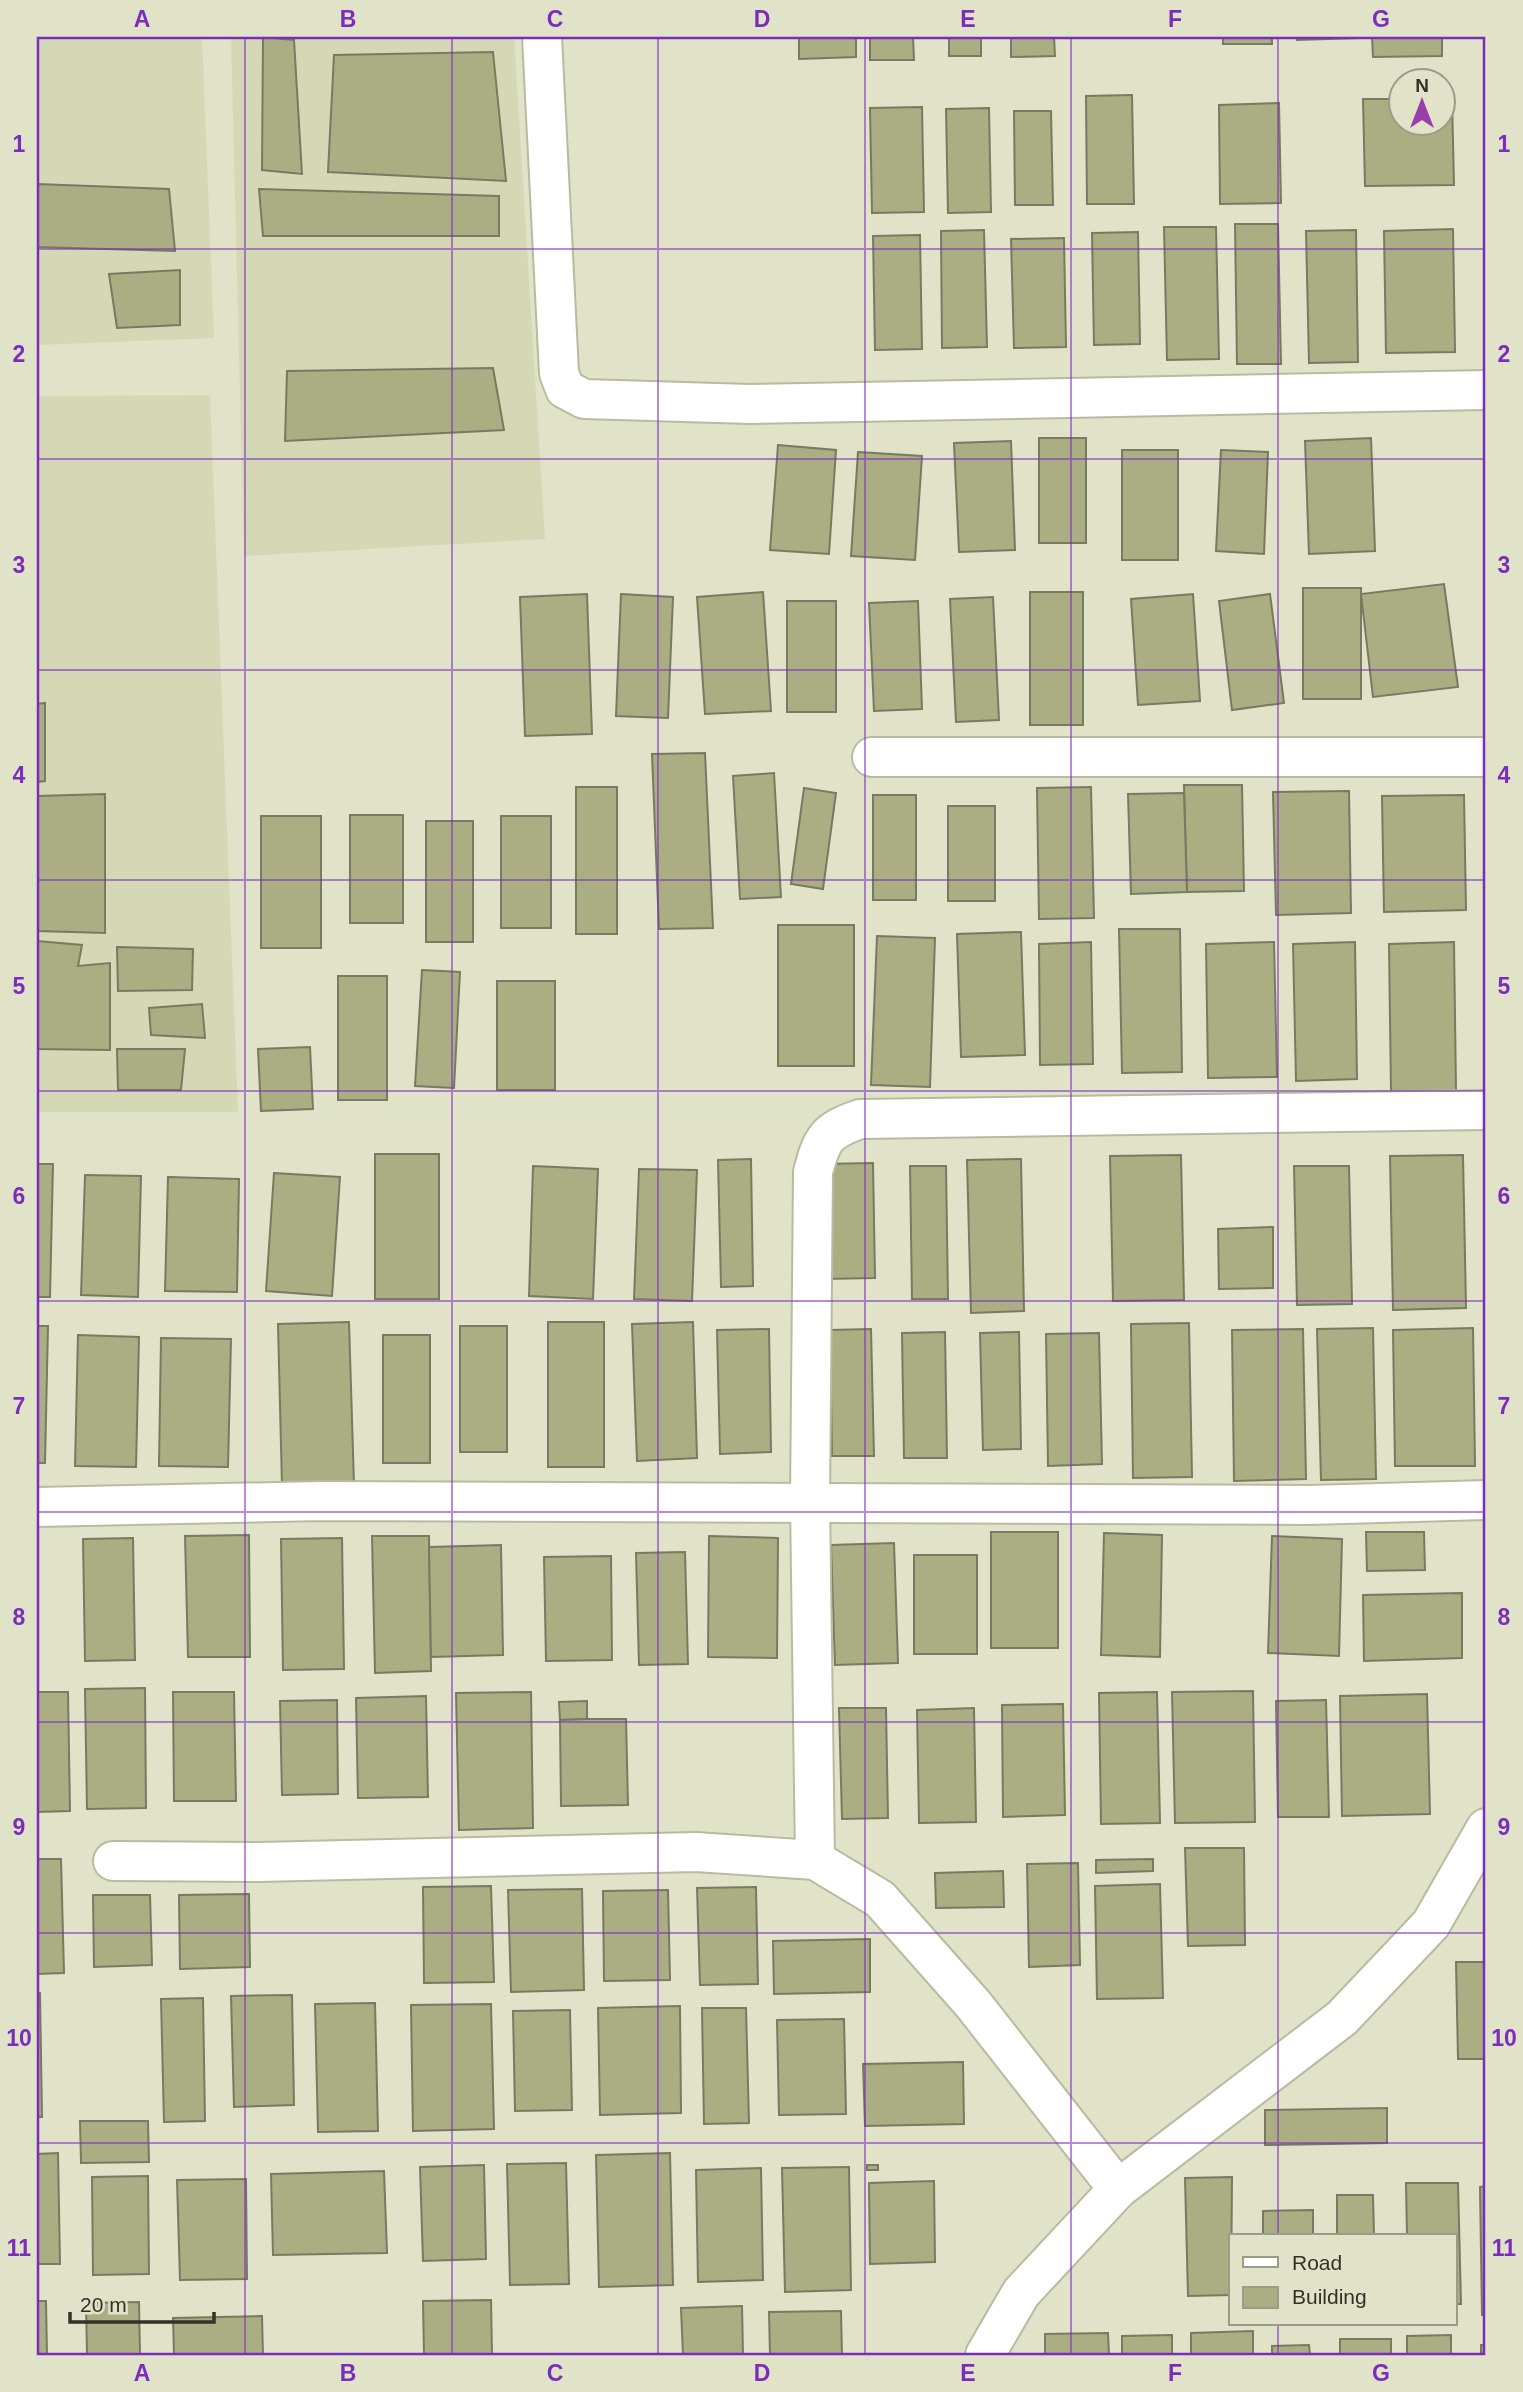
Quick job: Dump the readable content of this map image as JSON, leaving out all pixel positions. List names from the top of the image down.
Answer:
{
  "legend": ["Road", "Building"],
  "scale_bar": "20 m",
  "north": "top",
  "grid": {
    "columns": [
      "A",
      "B",
      "C",
      "D",
      "E",
      "F",
      "G"
    ],
    "rows": [
      "1",
      "2",
      "3",
      "4",
      "5",
      "6",
      "7",
      "8",
      "9",
      "10",
      "11"
    ]
  }
}
